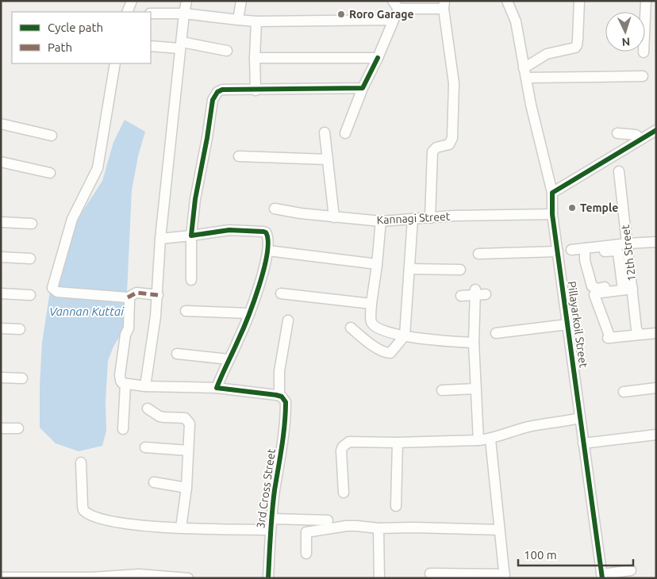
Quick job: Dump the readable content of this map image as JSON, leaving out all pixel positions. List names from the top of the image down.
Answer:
{
  "streets": {
    "street": [
      "Kannagi Street",
      "12th Street",
      "Pillayarkoil Street",
      "3rd Cross Street"
    ]
  },
  "crossings": [
    ["Kannagi Street", "Pillayarkoil Street"]
  ],
  "water": ["Vannan Kuttai"],
  "places": ["Roro Garage", "Temple"],
  "legend": ["Cycle path", "Path"],
  "scale_bar": "100 m",
  "north": "bottom"
}
